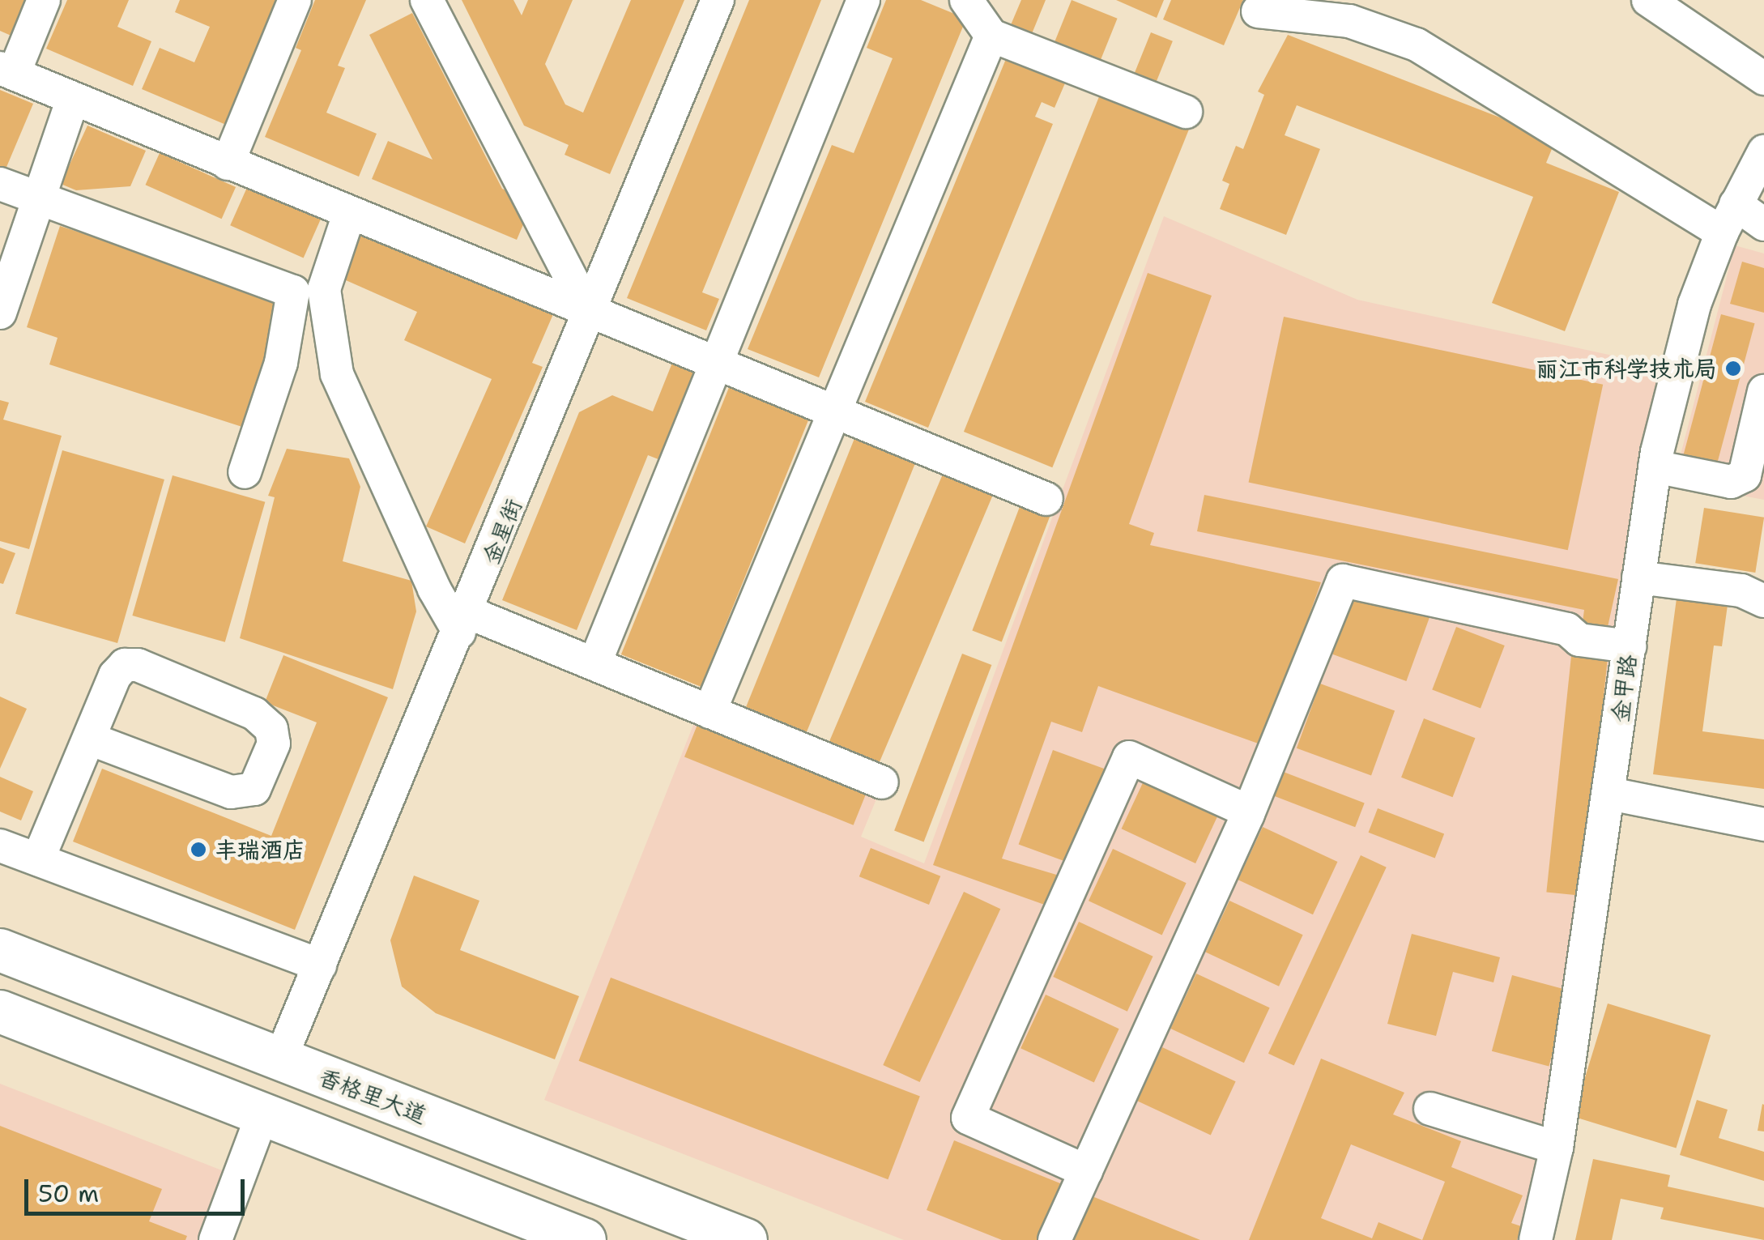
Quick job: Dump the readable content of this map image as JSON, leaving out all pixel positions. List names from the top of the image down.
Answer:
{
  "streets": {
    "main road": ["香格里大道"],
    "street": ["金星街", "金甲路"]
  },
  "crossings": [
    ["金星街", "香格里大道"]
  ],
  "places": ["丽江市科学技术局", "丰瑞酒店"],
  "scale_bar": "50 m"
}
